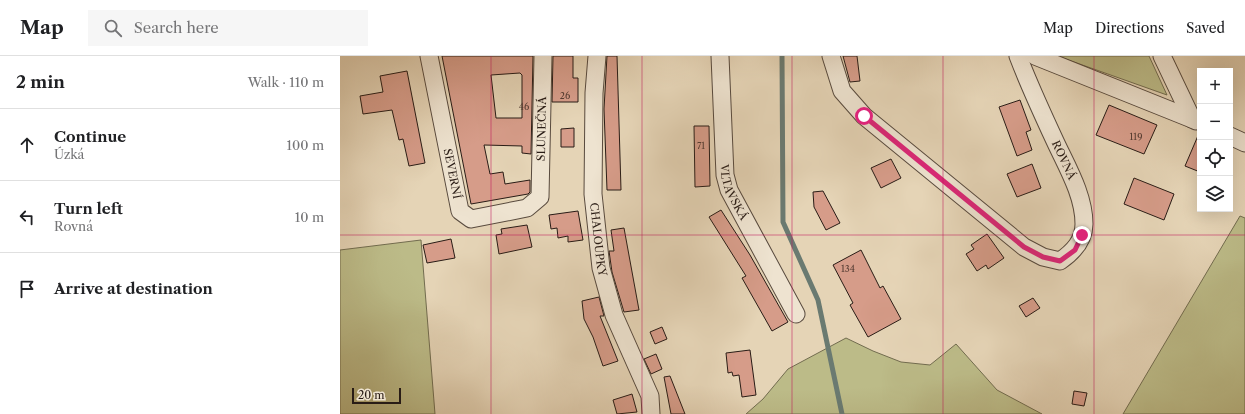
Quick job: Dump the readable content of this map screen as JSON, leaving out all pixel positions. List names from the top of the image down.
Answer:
{
  "streets": {
    "street": [
      "SLUNEČNÁ",
      "ROVNÁ",
      "SEVERNÍ",
      "VLTAVSKÁ",
      "CHALOUPKY"
    ]
  },
  "crossings": [
    ["SLUNEČNÁ", "SEVERNÍ"]
  ],
  "house_numbers": [
    "26",
    "46",
    "119",
    "71",
    "134"
  ],
  "scale_bar": "20 m",
  "page": {
    "header": "Map",
    "search": "Search here",
    "nav": ["Map", "Directions", "Saved"],
    "heading": ["2 min", "Walk · 110 m"],
    "map_buttons": ["+", "−"],
    "list": [
      ["Continue", "Úzká", "100 m"],
      ["Turn left", "Rovná", "10 m"],
      "Arrive at destination"
    ],
    "scale": "20 m"
  }
}
